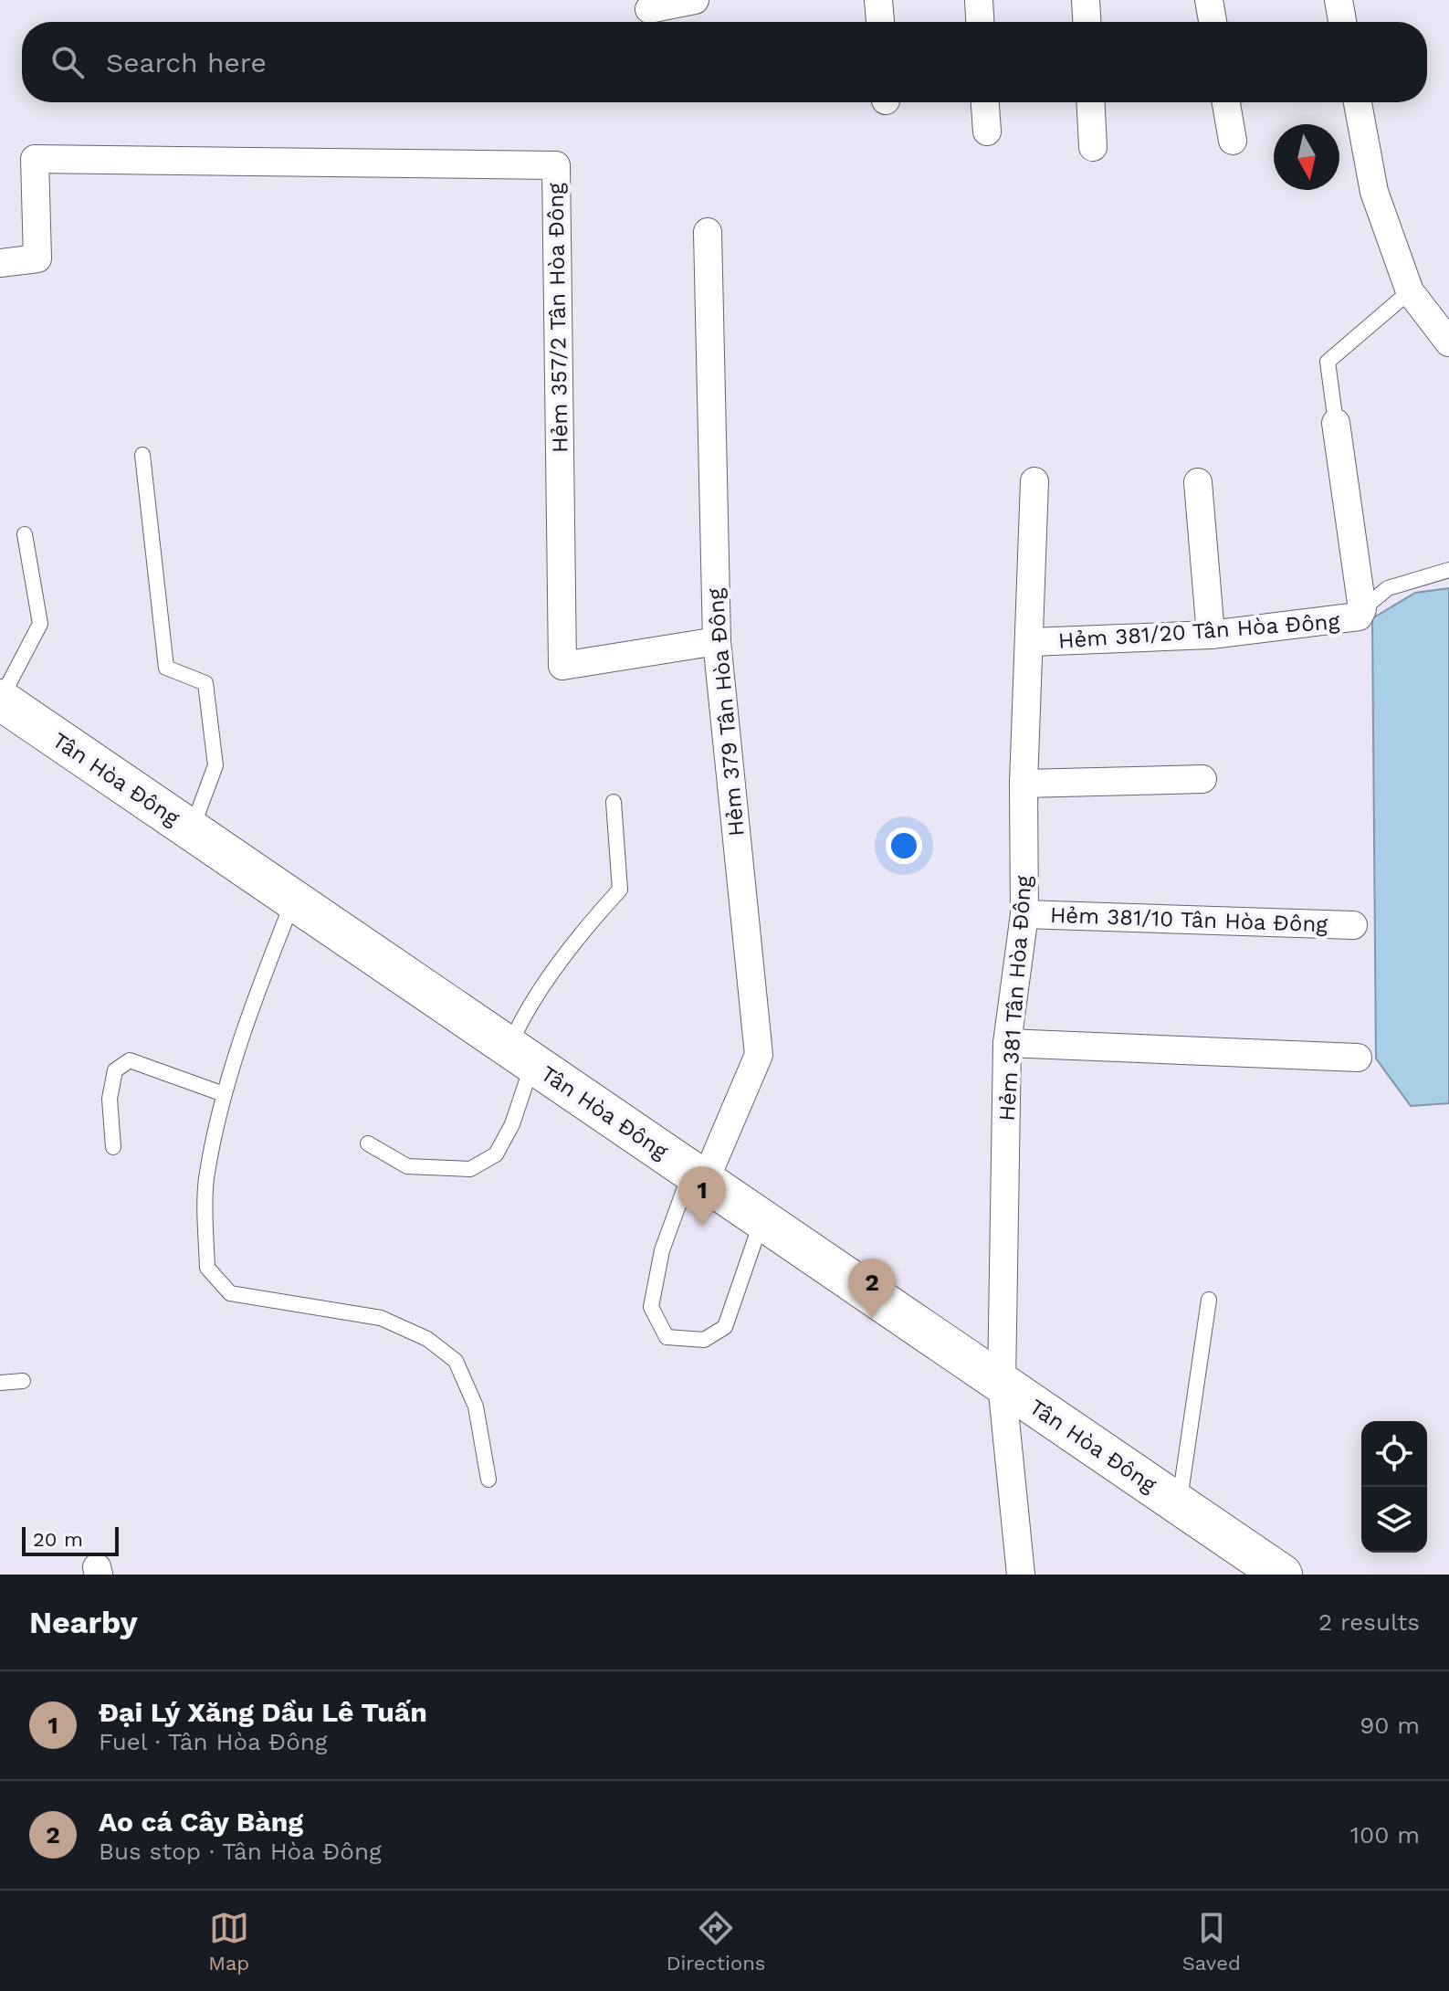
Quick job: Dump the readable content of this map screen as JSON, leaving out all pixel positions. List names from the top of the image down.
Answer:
{
  "streets": {
    "street": [
      "Hẻm 357/2 Tân Hòa Đông",
      "Hẻm 381/20 Tân Hòa Đông",
      "Hẻm 379 Tân Hòa Đông",
      "Tân Hòa Đông",
      "Hẻm 381/10 Tân Hòa Đông",
      "Hẻm 381 Tân Hòa Đông"
    ]
  },
  "crossings": [
    ["Hẻm 357/2 Tân Hòa Đông", "Hẻm 379 Tân Hòa Đông"],
    ["Hẻm 381/20 Tân Hòa Đông", "Hẻm 381 Tân Hòa Đông"],
    ["Hẻm 379 Tân Hòa Đông", "Tân Hòa Đông"],
    ["Tân Hòa Đông", "Hẻm 381 Tân Hòa Đông"],
    ["Hẻm 381/10 Tân Hòa Đông", "Hẻm 381 Tân Hòa Đông"]
  ],
  "scale_bar": "20 m",
  "north": "bottom",
  "page": {
    "search": "Search here",
    "pins": ["1", "2"],
    "scale": "20 m",
    "heading": ["Nearby", "2 results"],
    "list": [
      {
        "mark": "1",
        "name": "Đại Lý Xăng Dầu Lê Tuấn",
        "note": "Fuel · Tân Hòa Đông",
        "value": "90 m"
      },
      {
        "mark": "2",
        "name": "Ao cá Cây Bàng",
        "note": "Bus stop · Tân Hòa Đông",
        "value": "100 m"
      }
    ],
    "nav": ["Map", "Directions", "Saved"]
  }
}
